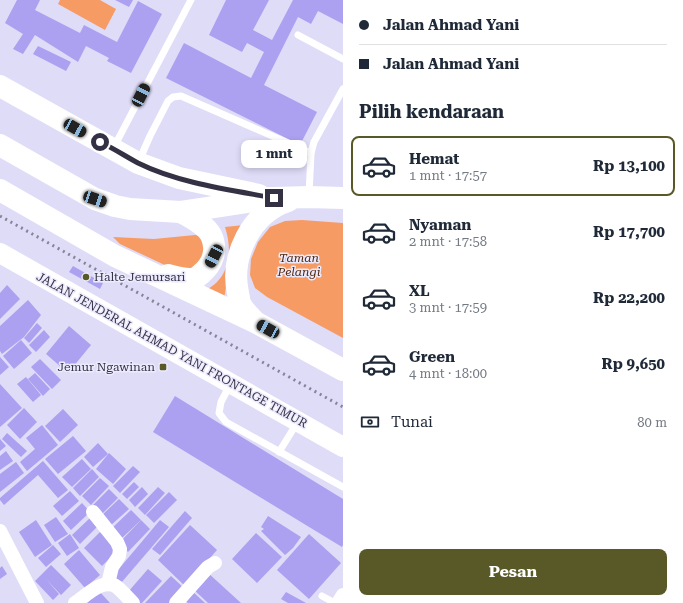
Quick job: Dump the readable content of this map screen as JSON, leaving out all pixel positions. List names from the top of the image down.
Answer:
{
  "streets": {
    "street": ["JALAN JENDERAL AHMAD YANI FRONTAGE TIMUR"]
  },
  "parks": ["Taman Pelangi"],
  "places": {
    "other": ["Halte Jemursari"],
    "transit": ["Jemur Ngawinan"]
  },
  "page": {
    "banner": ["Jalan Ahmad Yani", "Jalan Ahmad Yani"],
    "heading": "Pilih kendaraan",
    "list": [
      {
        "name": "Hemat",
        "note": "1 mnt · 17:57",
        "value": "Rp 13,100"
      },
      {
        "name": "Nyaman",
        "note": "2 mnt · 17:58",
        "value": "Rp 17,700"
      },
      {
        "name": "XL",
        "note": "3 mnt · 17:59",
        "value": "Rp 22,200"
      },
      {
        "name": "Green",
        "note": "4 mnt · 18:00",
        "value": "Rp 9,650"
      }
    ],
    "bubble": "1 mnt",
    "pay": ["Tunai", "80 m"],
    "buttons": "Pesan"
  }
}
